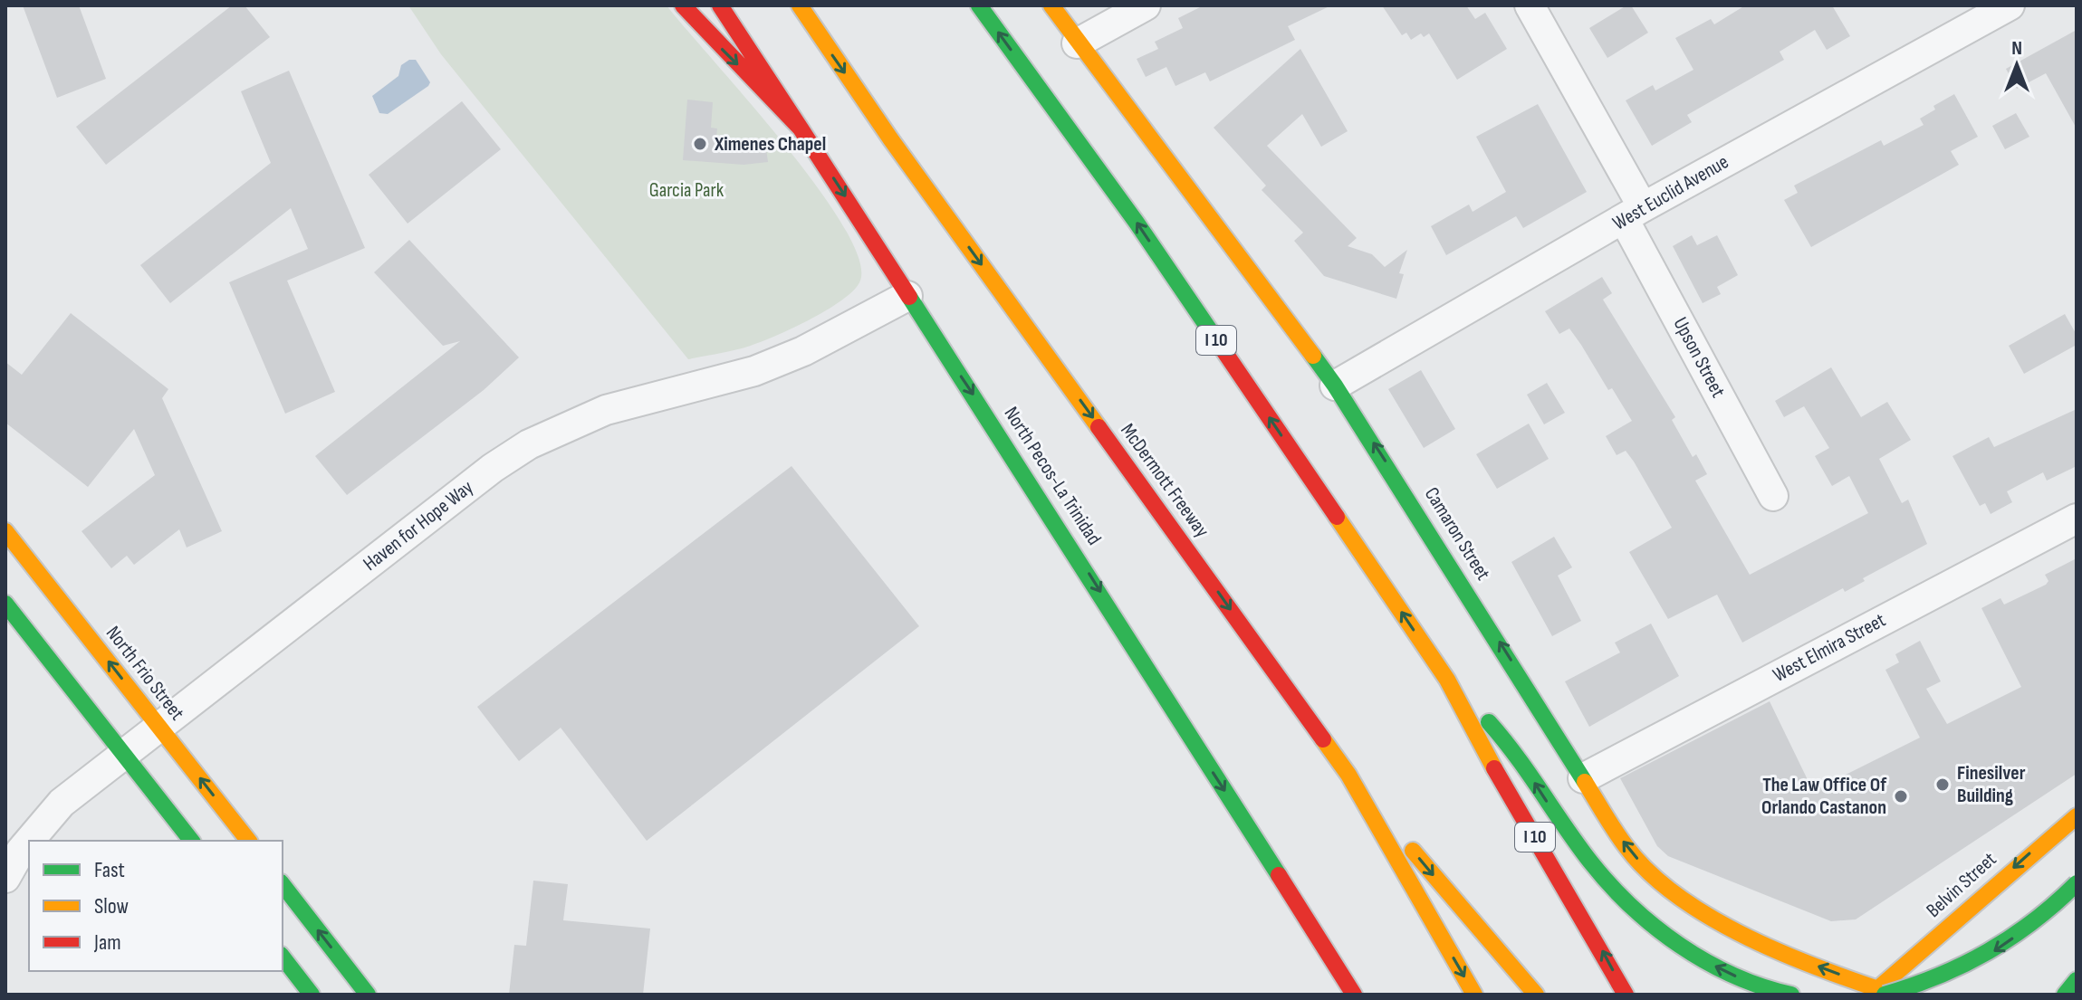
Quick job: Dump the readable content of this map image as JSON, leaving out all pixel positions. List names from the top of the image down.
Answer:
{
  "streets": {
    "main road": [
      "I 10",
      "North Pecos-La Trinidad",
      "McDermott Freeway",
      "Camaron Street",
      "North Frio Street",
      "Belvin Street"
    ],
    "street": [
      "West Euclid Avenue",
      "Upson Street",
      "Haven for Hope Way",
      "West Elmira Street"
    ]
  },
  "crossings": [
    ["West Euclid Avenue", "Upson Street"],
    ["West Euclid Avenue", "Camaron Street"],
    ["North Pecos-La Trinidad", "Haven for Hope Way"],
    ["Haven for Hope Way", "North Frio Street"],
    ["Camaron Street", "West Elmira Street"],
    ["Camaron Street", "Belvin Street"]
  ],
  "one_way": ["North Pecos-La Trinidad"],
  "parks": ["Garcia Park"],
  "places": ["Ximenes Chapel", "Finesilver Building", "The Law Office Of Orlando Castanon"],
  "legend": ["Fast", "Slow", "Jam"],
  "north": "top"
}
